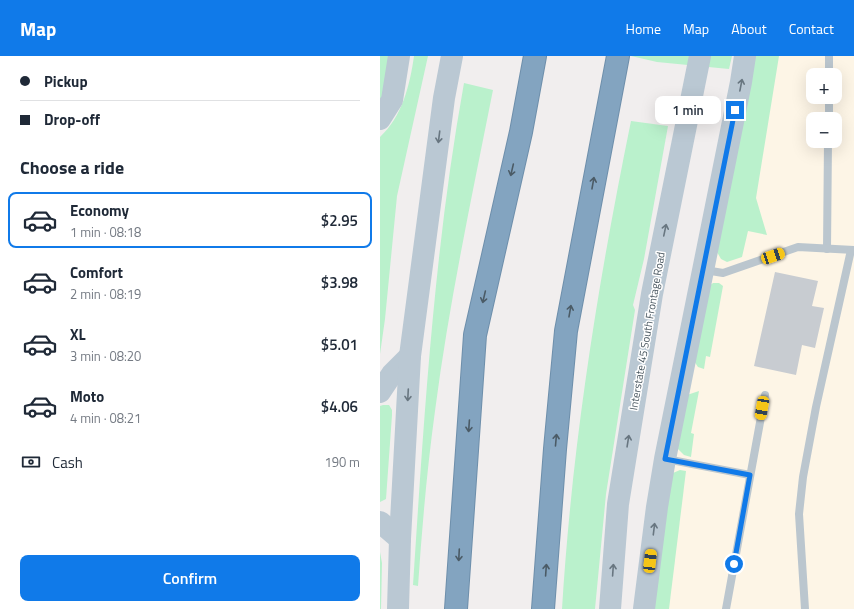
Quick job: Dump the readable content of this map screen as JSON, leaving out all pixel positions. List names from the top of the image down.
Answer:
{
  "streets": {
    "main road": ["Interstate 45 South Frontage Road"]
  },
  "page": {
    "header": "Map",
    "nav": [
      "Home",
      "Map",
      "About",
      "Contact"
    ],
    "banner": ["Pickup", "Drop-off"],
    "map_buttons": ["+", "−"],
    "bubble": "1 min",
    "heading": "Choose a ride",
    "list": [
      {
        "name": "Economy",
        "note": "1 min · 08:18",
        "value": "$2.95"
      },
      {
        "name": "Comfort",
        "note": "2 min · 08:19",
        "value": "$3.98"
      },
      {
        "name": "XL",
        "note": "3 min · 08:20",
        "value": "$5.01"
      },
      {
        "name": "Moto",
        "note": "4 min · 08:21",
        "value": "$4.06"
      }
    ],
    "pay": ["Cash", "190 m"],
    "buttons": "Confirm"
  }
}
